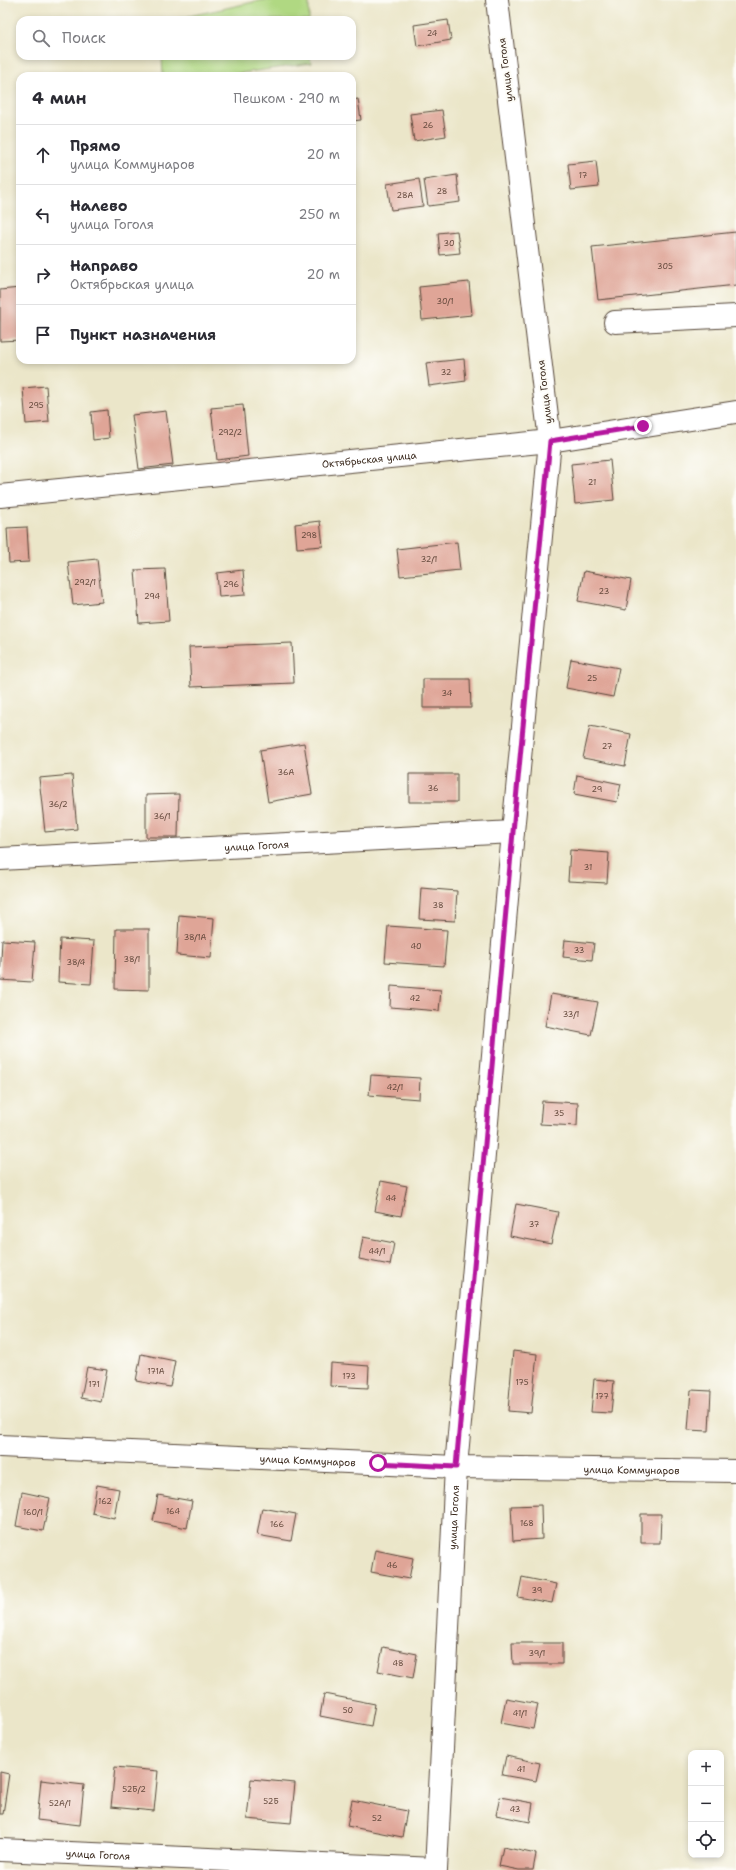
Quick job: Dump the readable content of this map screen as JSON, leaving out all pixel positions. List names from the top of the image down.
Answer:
{
  "streets": {
    "street": ["улица Гоголя", "Октябрьская улица", "улица Коммунаров"]
  },
  "crossings": [
    ["улица Гоголя", "Октябрьская улица"],
    ["улица Гоголя", "улица Коммунаров"]
  ],
  "house_numbers": [
    "24",
    "26",
    "17",
    "28",
    "28А",
    "30",
    "305",
    "30/1",
    "32",
    "295",
    "292/2",
    "21",
    "298",
    "32/1",
    "292/1",
    "296",
    "23",
    "294",
    "25",
    "34",
    "27",
    "36А",
    "36",
    "29",
    "36/2",
    "36/1",
    "31",
    "38",
    "38/1А",
    "40",
    "33",
    "38/1",
    "38/4",
    "42",
    "33/1",
    "42/1",
    "35",
    "44",
    "37",
    "44/1",
    "171А",
    "173",
    "175",
    "171",
    "177",
    "162",
    "164",
    "160/1",
    "168",
    "166",
    "46",
    "39",
    "39/1",
    "48",
    "50",
    "41/1",
    "41",
    "52Б/2",
    "52Б",
    "52А/1",
    "43",
    "52"
  ],
  "page": {
    "search": "Поиск",
    "heading": ["4 мин", "Пешком · 290 m"],
    "list": [
      ["Прямо", "улица Коммунаров", "20 m"],
      ["Налево", "улица Гоголя", "250 m"],
      ["Направо", "Октябрьская улица", "20 m"],
      "Пункт назначения"
    ],
    "map_buttons": ["+", "−"]
  }
}
